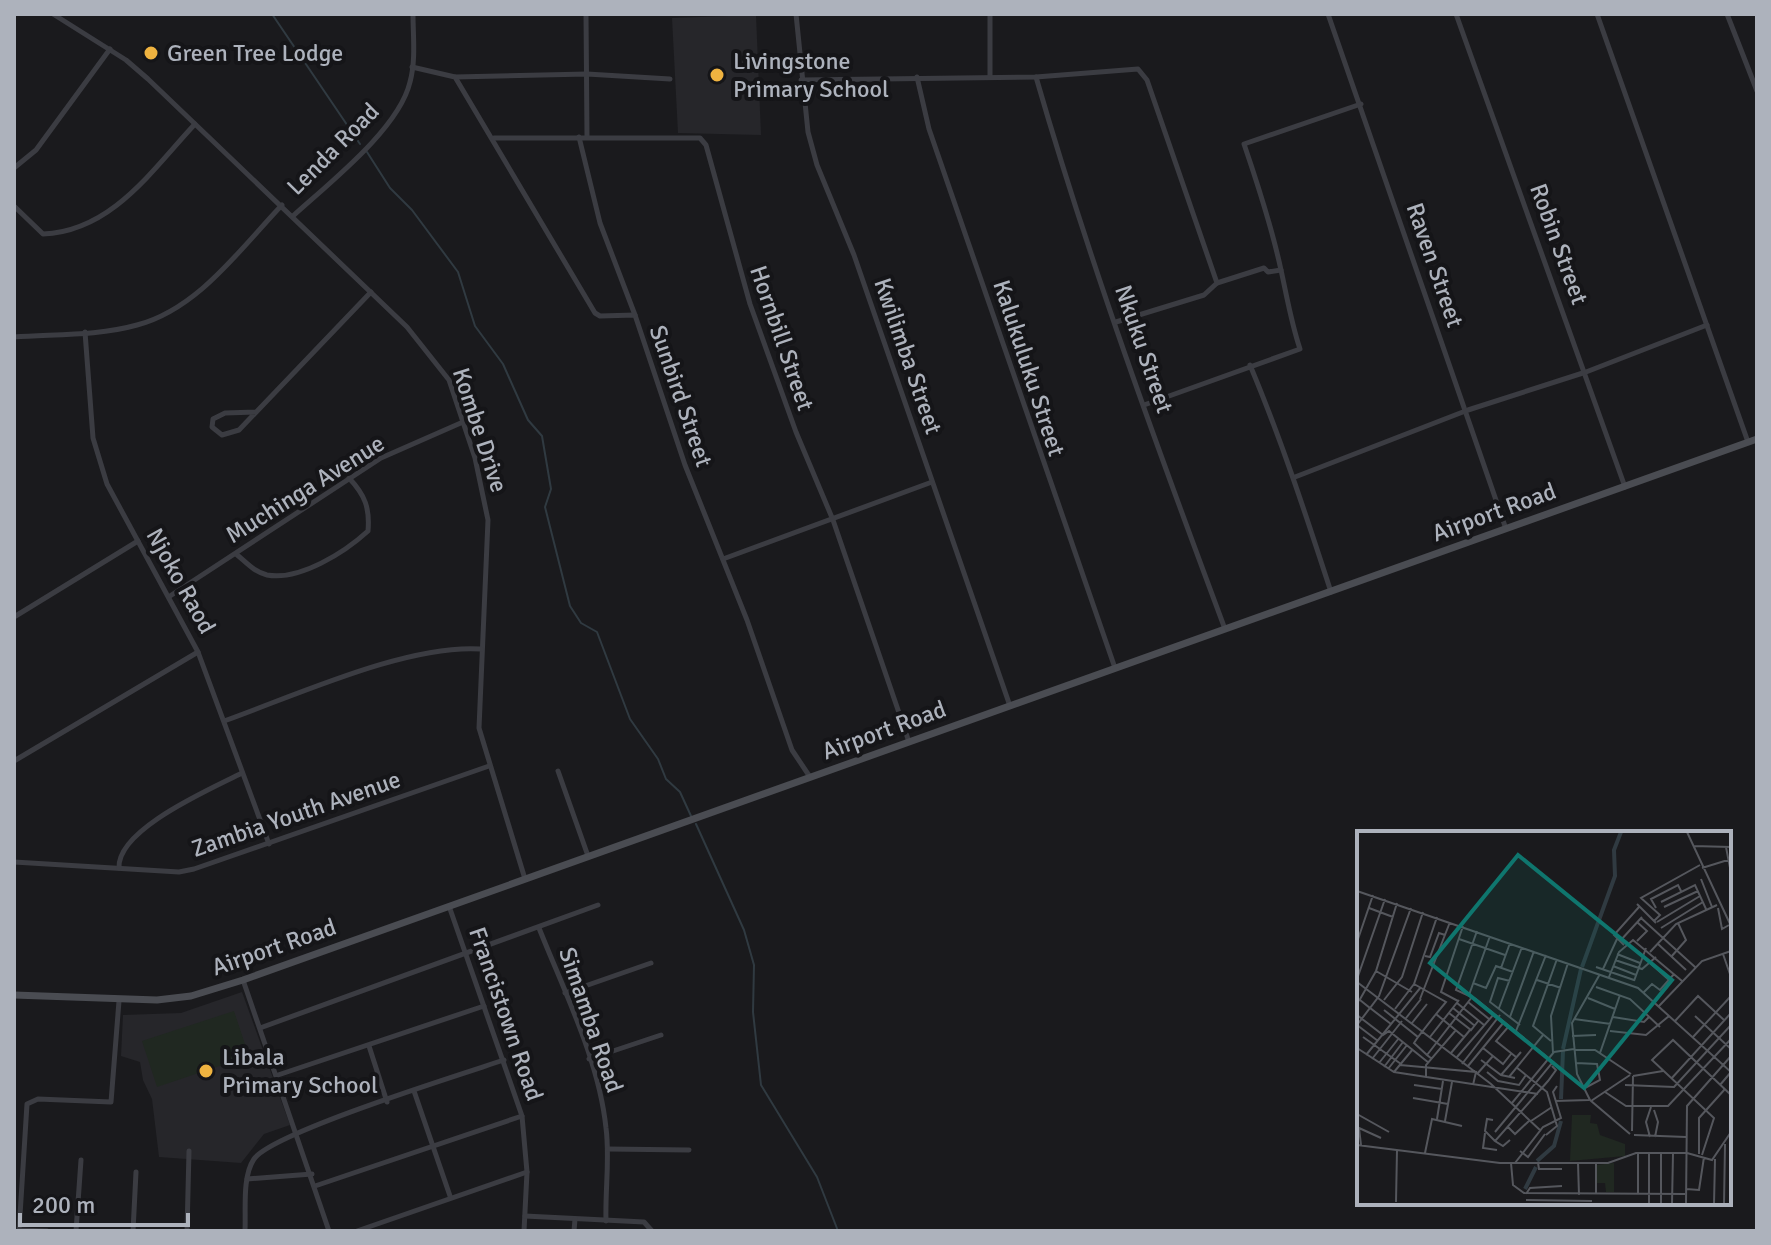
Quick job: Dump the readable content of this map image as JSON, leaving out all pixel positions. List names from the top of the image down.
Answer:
{
  "streets": {
    "street": [
      "Lenda Road",
      "Robin Street",
      "Raven Street",
      "Hornbill Street",
      "Nkuku Street",
      "Kwilimba Street",
      "Kalukuluku Street",
      "Sunbird Street",
      "Kombe Drive",
      "Muchinga Avenue",
      "Airport Road",
      "Njoko Raod",
      "Zambia Youth Avenue",
      "Francistown Road",
      "Simamba Road"
    ]
  },
  "crossings": [
    ["Lenda Road", "Kombe Drive"],
    ["Robin Street", "Airport Road"],
    ["Raven Street", "Airport Road"],
    ["Hornbill Street", "Sunbird Street"],
    ["Hornbill Street", "Airport Road"],
    ["Nkuku Street", "Airport Road"],
    ["Kwilimba Street", "Airport Road"],
    ["Kalukuluku Street", "Airport Road"],
    ["Sunbird Street", "Airport Road"],
    ["Kombe Drive", "Muchinga Avenue"],
    ["Kombe Drive", "Airport Road"],
    ["Kombe Drive", "Zambia Youth Avenue"],
    ["Muchinga Avenue", "Njoko Raod"],
    ["Airport Road", "Francistown Road"],
    ["Njoko Raod", "Zambia Youth Avenue"]
  ],
  "places": ["Green Tree Lodge", "Livingstone Primary School", "Libala Primary School"],
  "scale_bar": "200 m"
}
